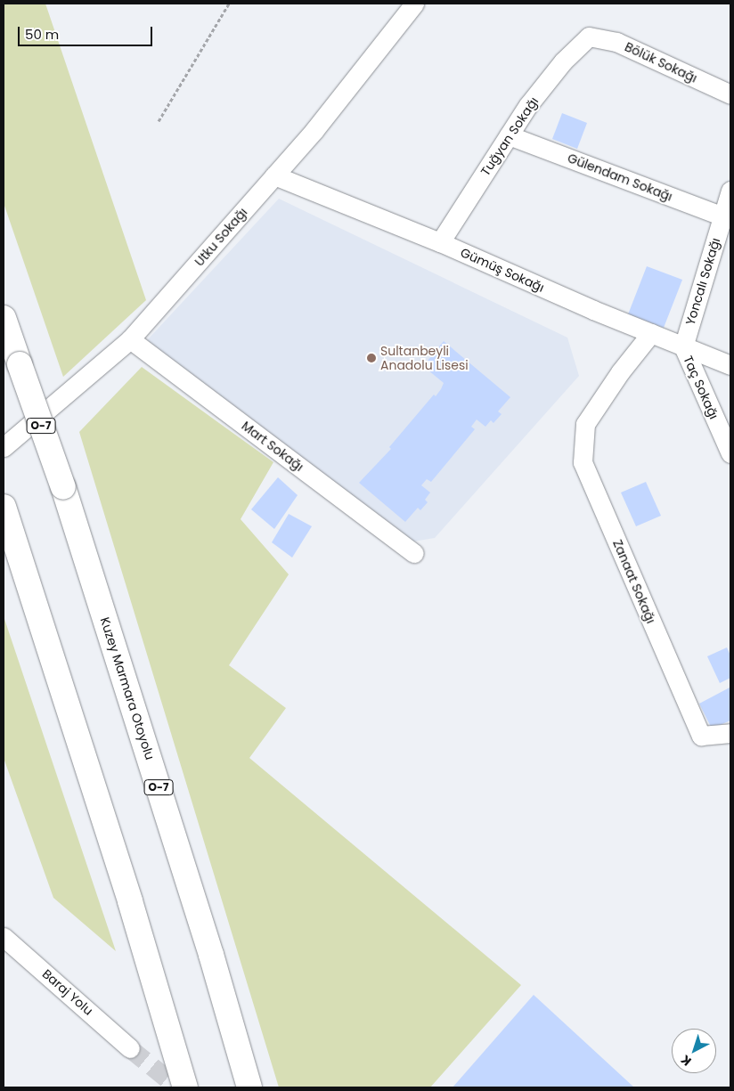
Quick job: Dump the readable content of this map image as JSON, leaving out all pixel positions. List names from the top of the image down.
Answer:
{
  "streets": {
    "highway": ["O-7", "Kuzey Marmara Otoyolu"],
    "street": [
      "Bölük Sokağı",
      "Tuğyan Sokağı",
      "Gülendam Sokağı",
      "Utku Sokağı",
      "Gümüş Sokağı",
      "Yoncalı Sokağı",
      "Taç Sokağı",
      "Mart Sokağı",
      "Zanaat Sokağı",
      "Baraj Yolu"
    ]
  },
  "crossings": [
    ["Bölük Sokağı", "Tuğyan Sokağı"],
    ["Tuğyan Sokağı", "Gülendam Sokağı"],
    ["Tuğyan Sokağı", "Gümüş Sokağı"],
    ["Gülendam Sokağı", "Yoncalı Sokağı"],
    ["Utku Sokağı", "Gümüş Sokağı"],
    ["Utku Sokağı", "Mart Sokağı"],
    ["Gümüş Sokağı", "Yoncalı Sokağı"],
    ["Gümüş Sokağı", "Taç Sokağı"],
    ["Gümüş Sokağı", "Zanaat Sokağı"],
    ["Yoncalı Sokağı", "Taç Sokağı"]
  ],
  "places": ["Sultanbeyli Anadolu Lisesi"],
  "scale_bar": "50 m",
  "north": "bottom left"
}
